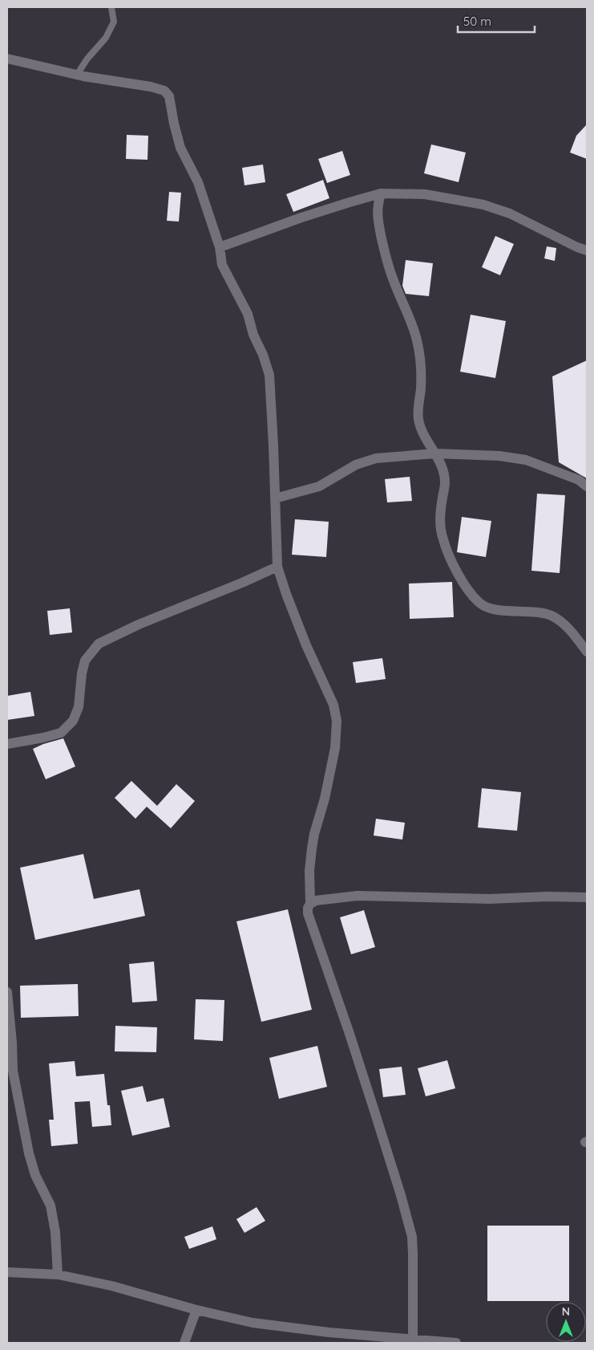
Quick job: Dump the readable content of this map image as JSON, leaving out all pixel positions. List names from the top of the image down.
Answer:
{
  "scale_bar": "50 m",
  "north": "top"
}
